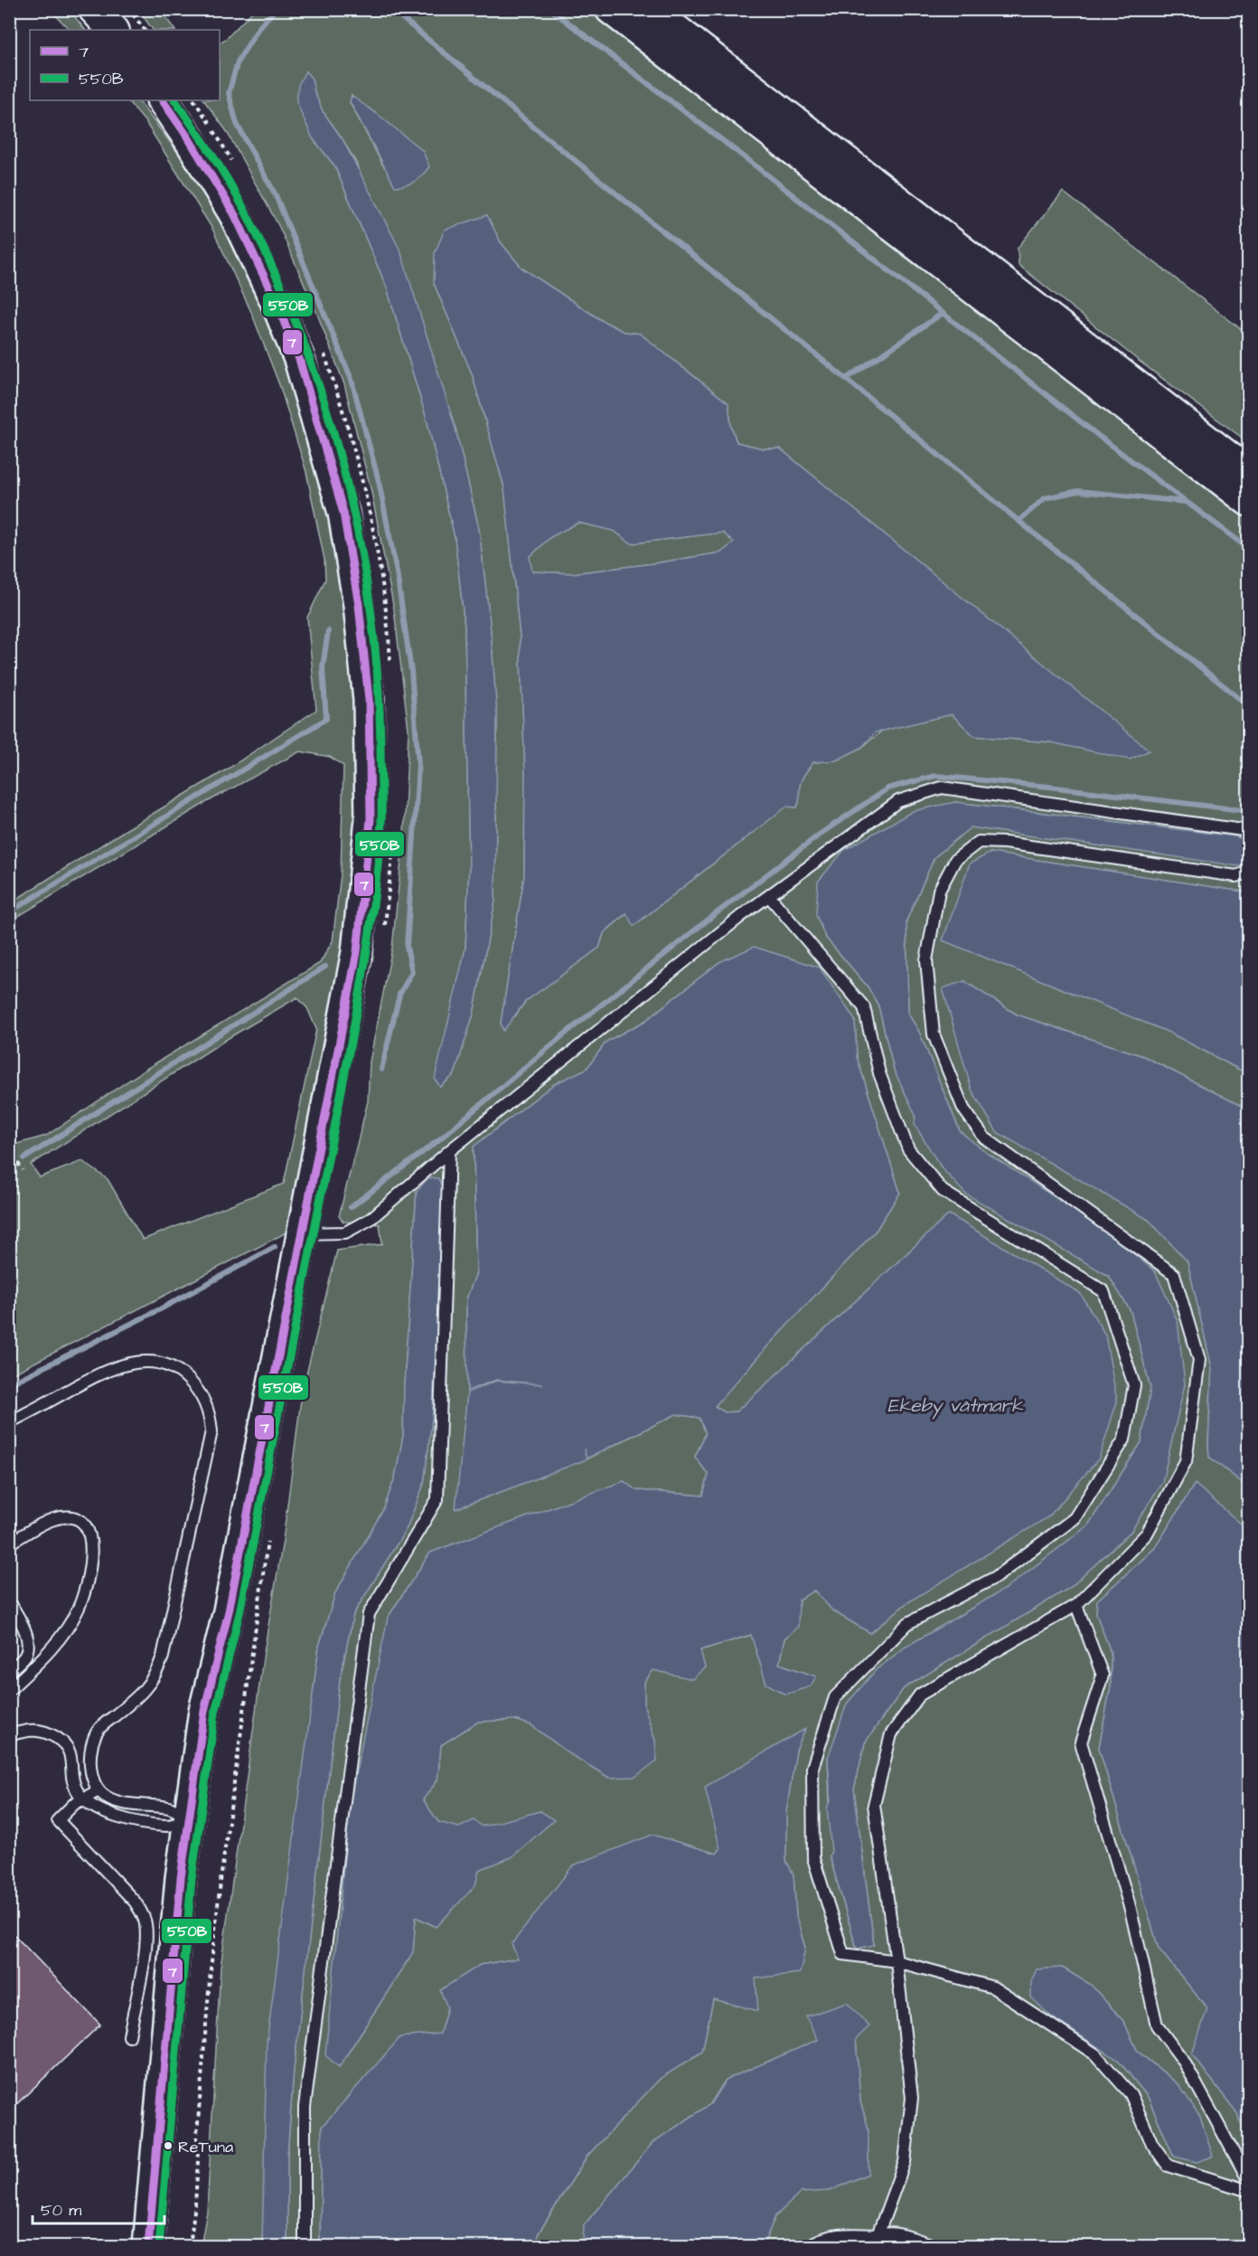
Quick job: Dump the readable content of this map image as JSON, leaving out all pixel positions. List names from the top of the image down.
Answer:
{
  "water": ["Ekeby våtmark"],
  "places": ["ReTuna"],
  "lines": ["transit line 7", "transit line 550B"],
  "legend": ["7", "550B"],
  "scale_bar": "50 m"
}
